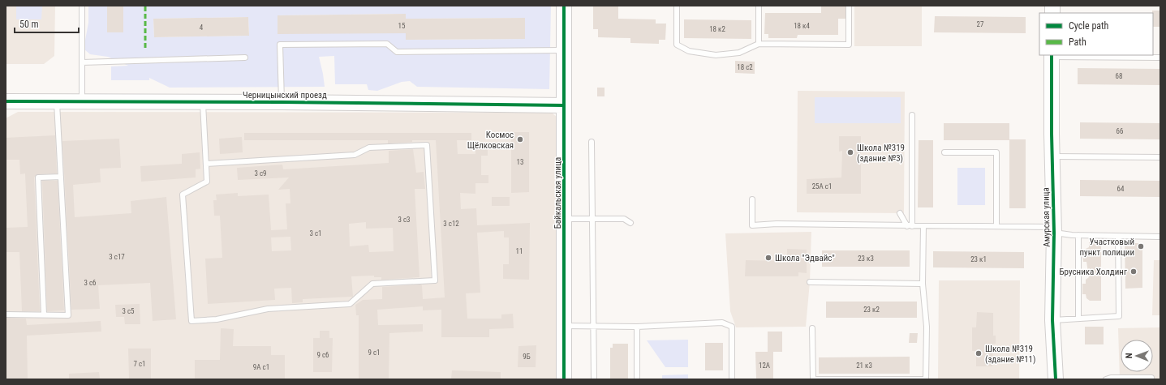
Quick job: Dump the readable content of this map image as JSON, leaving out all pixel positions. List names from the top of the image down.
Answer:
{
  "streets": {
    "street": ["Черницынский проезд", "Байкальская улица", "Амурская улица"]
  },
  "crossings": [
    ["Черницынский проезд", "Байкальская улица"]
  ],
  "places": [
    "Космос Щёлковская",
    "Школа №319 (здание №3)",
    "Участковый пункт полиции",
    "Школа \"Эдвайс\"",
    "Брусника Холдинг",
    "Школа №319 (здание №11)"
  ],
  "house_numbers": [
    "27",
    "15",
    "18 к4",
    "4",
    "18 к2",
    "18 c2",
    "68",
    "66",
    "13",
    "3 с9",
    "25А c1",
    "64",
    "3 с3",
    "3 с12",
    "3 с1",
    "11",
    "3 с17",
    "23 к3",
    "23 к1",
    "3 с6",
    "23 к2",
    "3 с5",
    "9 с1",
    "9 с6",
    "9Б",
    "7 с1",
    "12А",
    "21 к3",
    "9А с1"
  ],
  "legend": ["Cycle path", "Path"],
  "scale_bar": "50 m",
  "north": "left"
}
